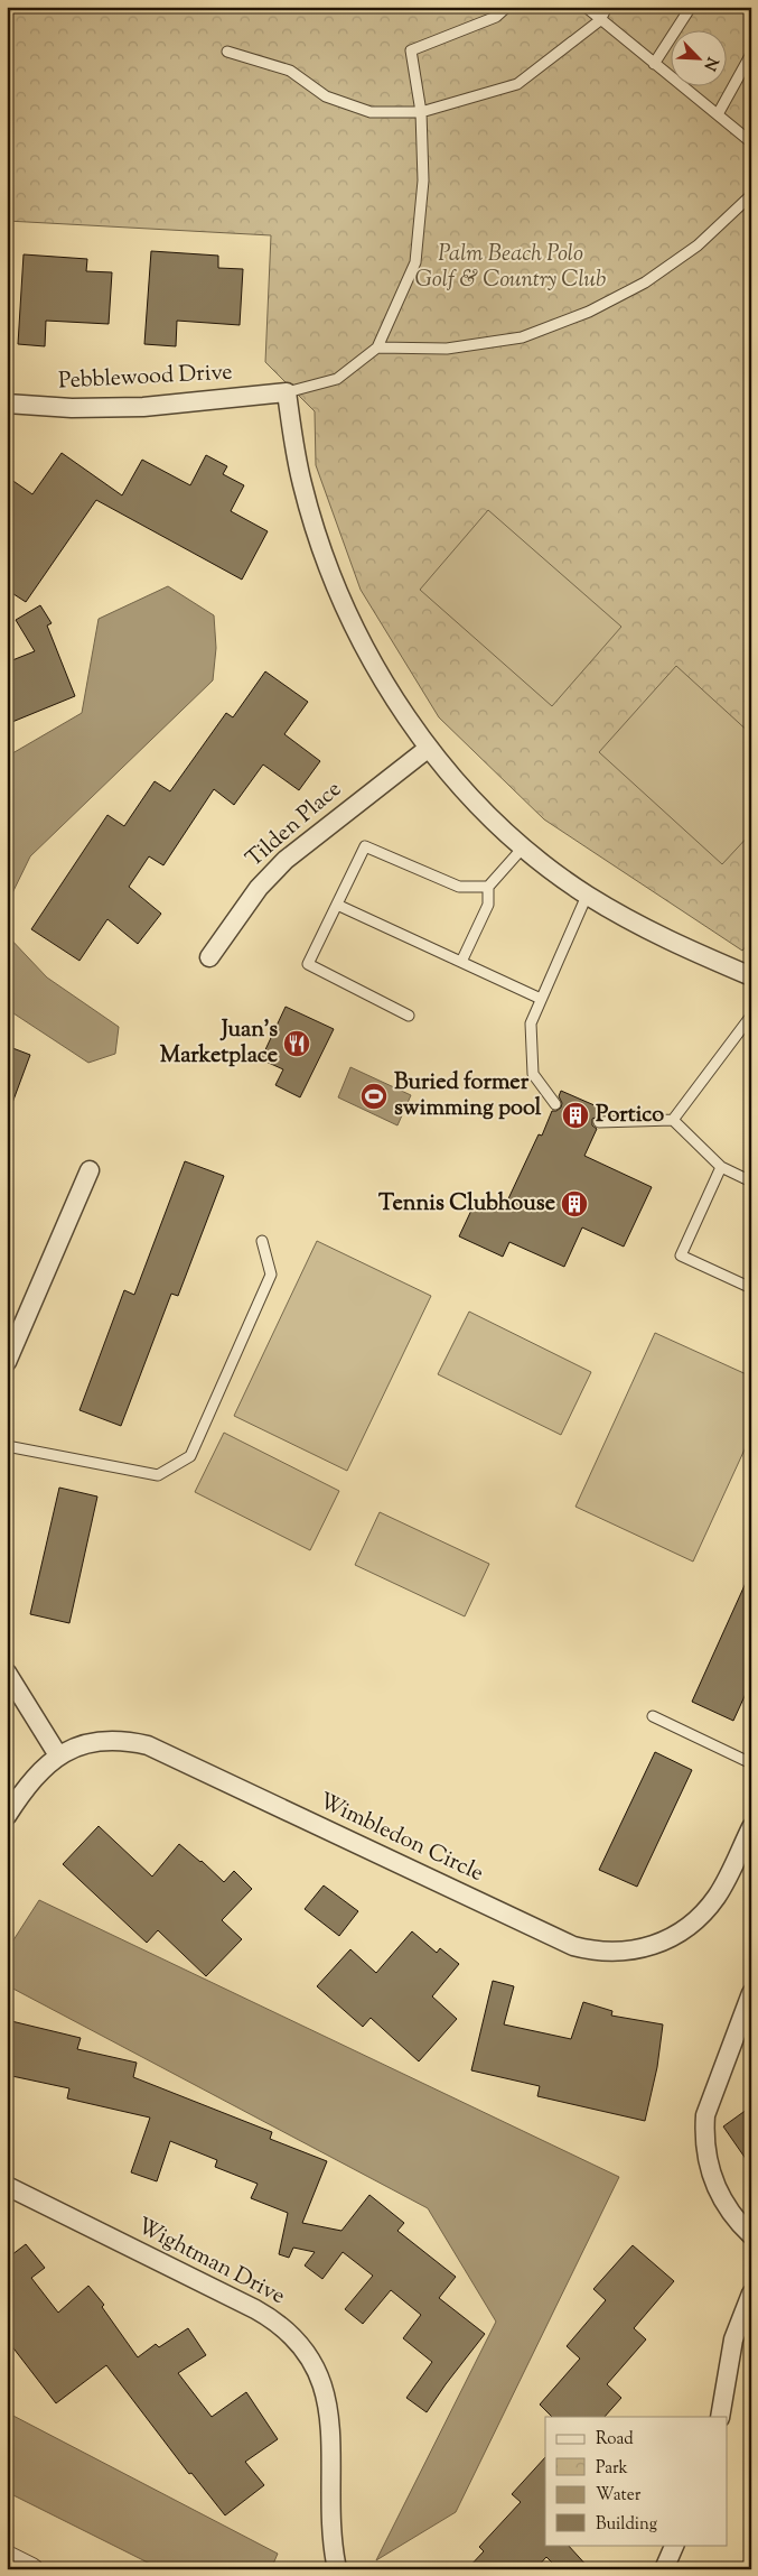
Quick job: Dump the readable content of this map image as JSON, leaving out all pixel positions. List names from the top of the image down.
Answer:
{
  "streets": {
    "street": [
      "Pebblewood Drive",
      "Tilden Place",
      "Wimbledon Circle",
      "Wightman Drive"
    ]
  },
  "parks": ["Palm Beach Polo Golf & Country Club"],
  "places": {
    "restaurant": ["Juan's Marketplace"],
    "sports": ["Buried former swimming pool"],
    "building": ["Portico", "Tennis Clubhouse"]
  },
  "legend": [
    "Road",
    "Park",
    "Water",
    "Building"
  ],
  "north": "bottom right"
}
